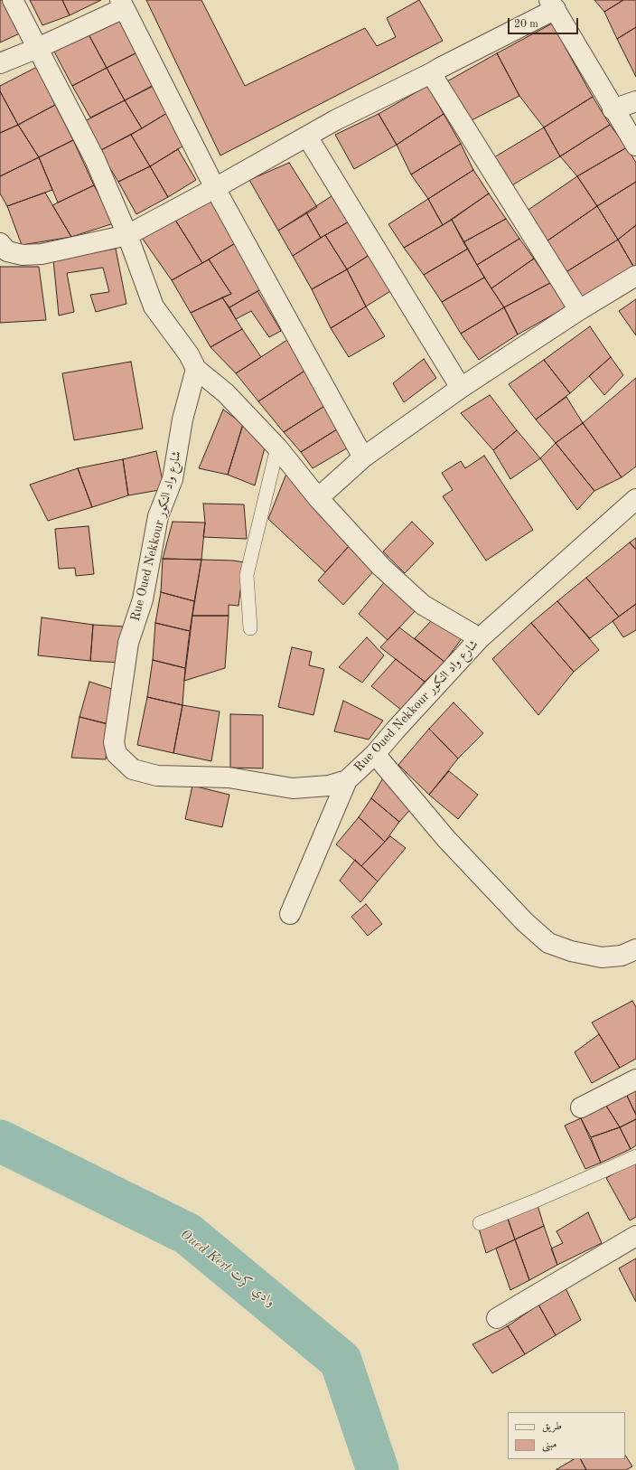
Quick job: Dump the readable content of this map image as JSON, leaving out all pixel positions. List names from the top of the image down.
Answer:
{
  "streets": {
    "street": ["Rue Oued Nekkour شارع واد النکور"]
  },
  "water": ["Oued Kert وادي كرت"],
  "legend": ["طريق", "مبنى"],
  "scale_bar": "20 m"
}
